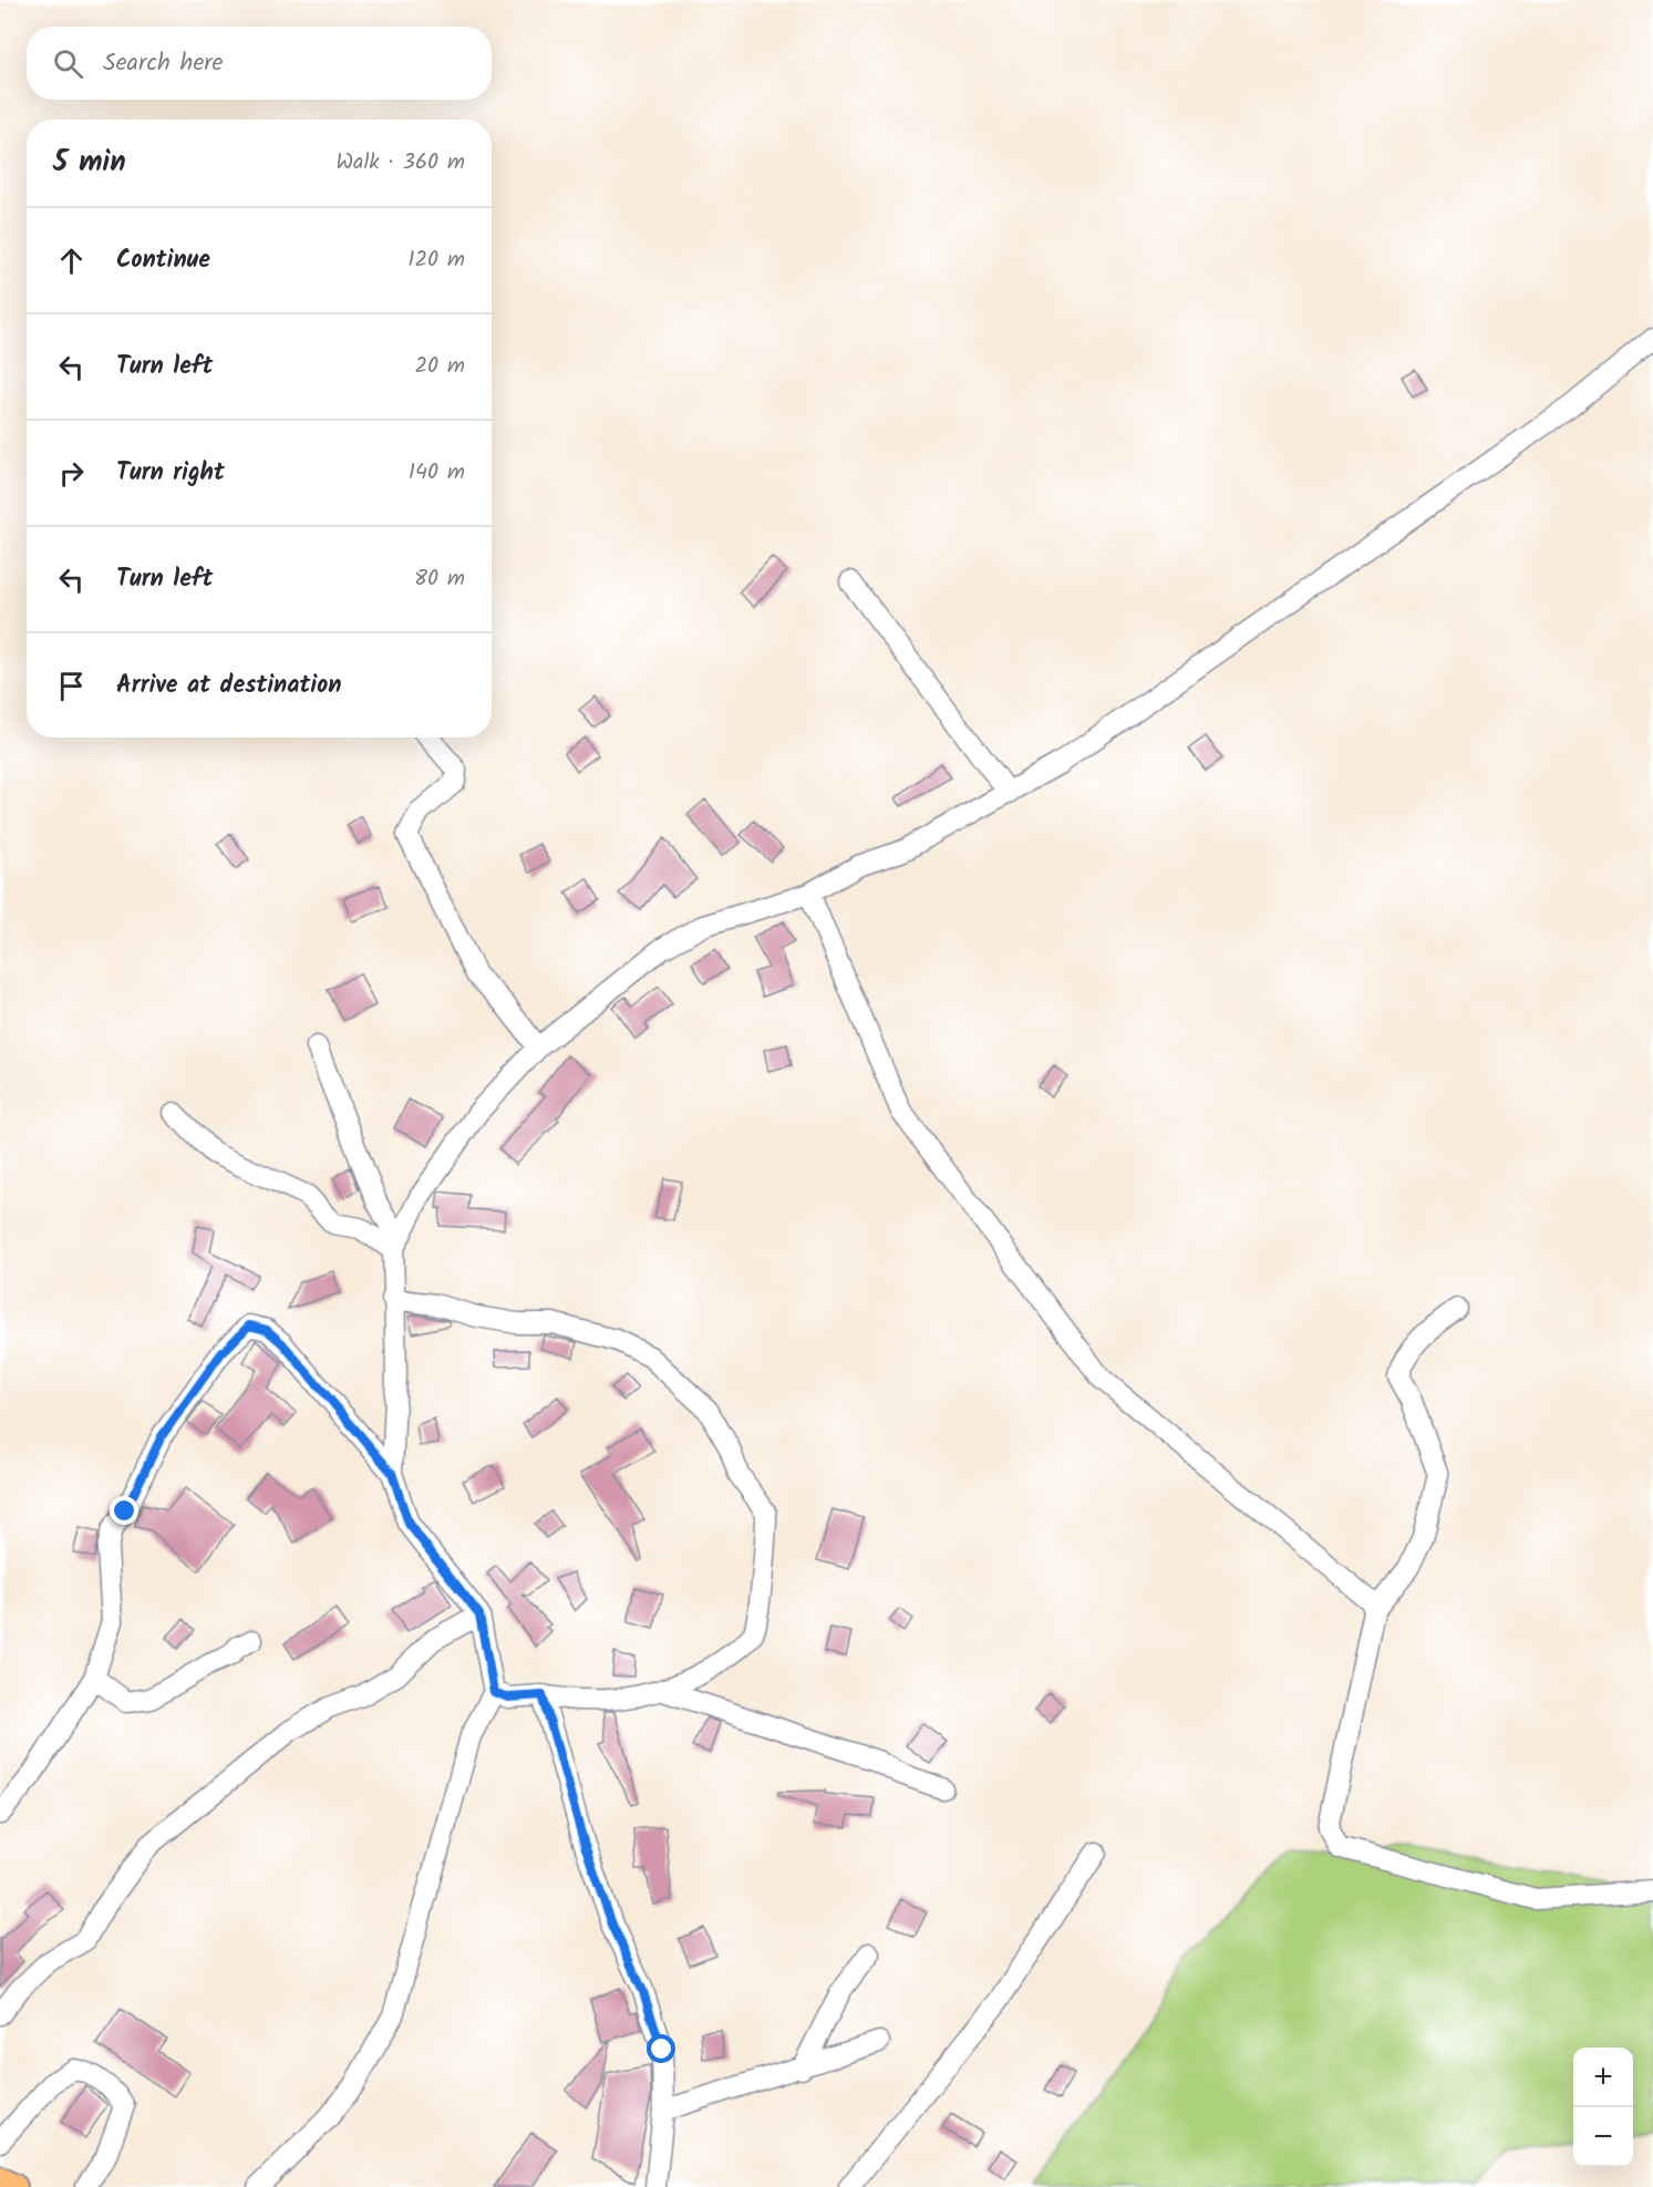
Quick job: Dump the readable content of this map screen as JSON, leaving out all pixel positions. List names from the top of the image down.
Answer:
{
  "page": {
    "search": "Search here",
    "heading": ["5 min", "Walk · 360 m"],
    "list": [
      ["Continue", "120 m"],
      ["Turn left", "20 m"],
      ["Turn right", "140 m"],
      ["Turn left", "80 m"],
      "Arrive at destination"
    ],
    "map_buttons": ["+", "−"]
  }
}
